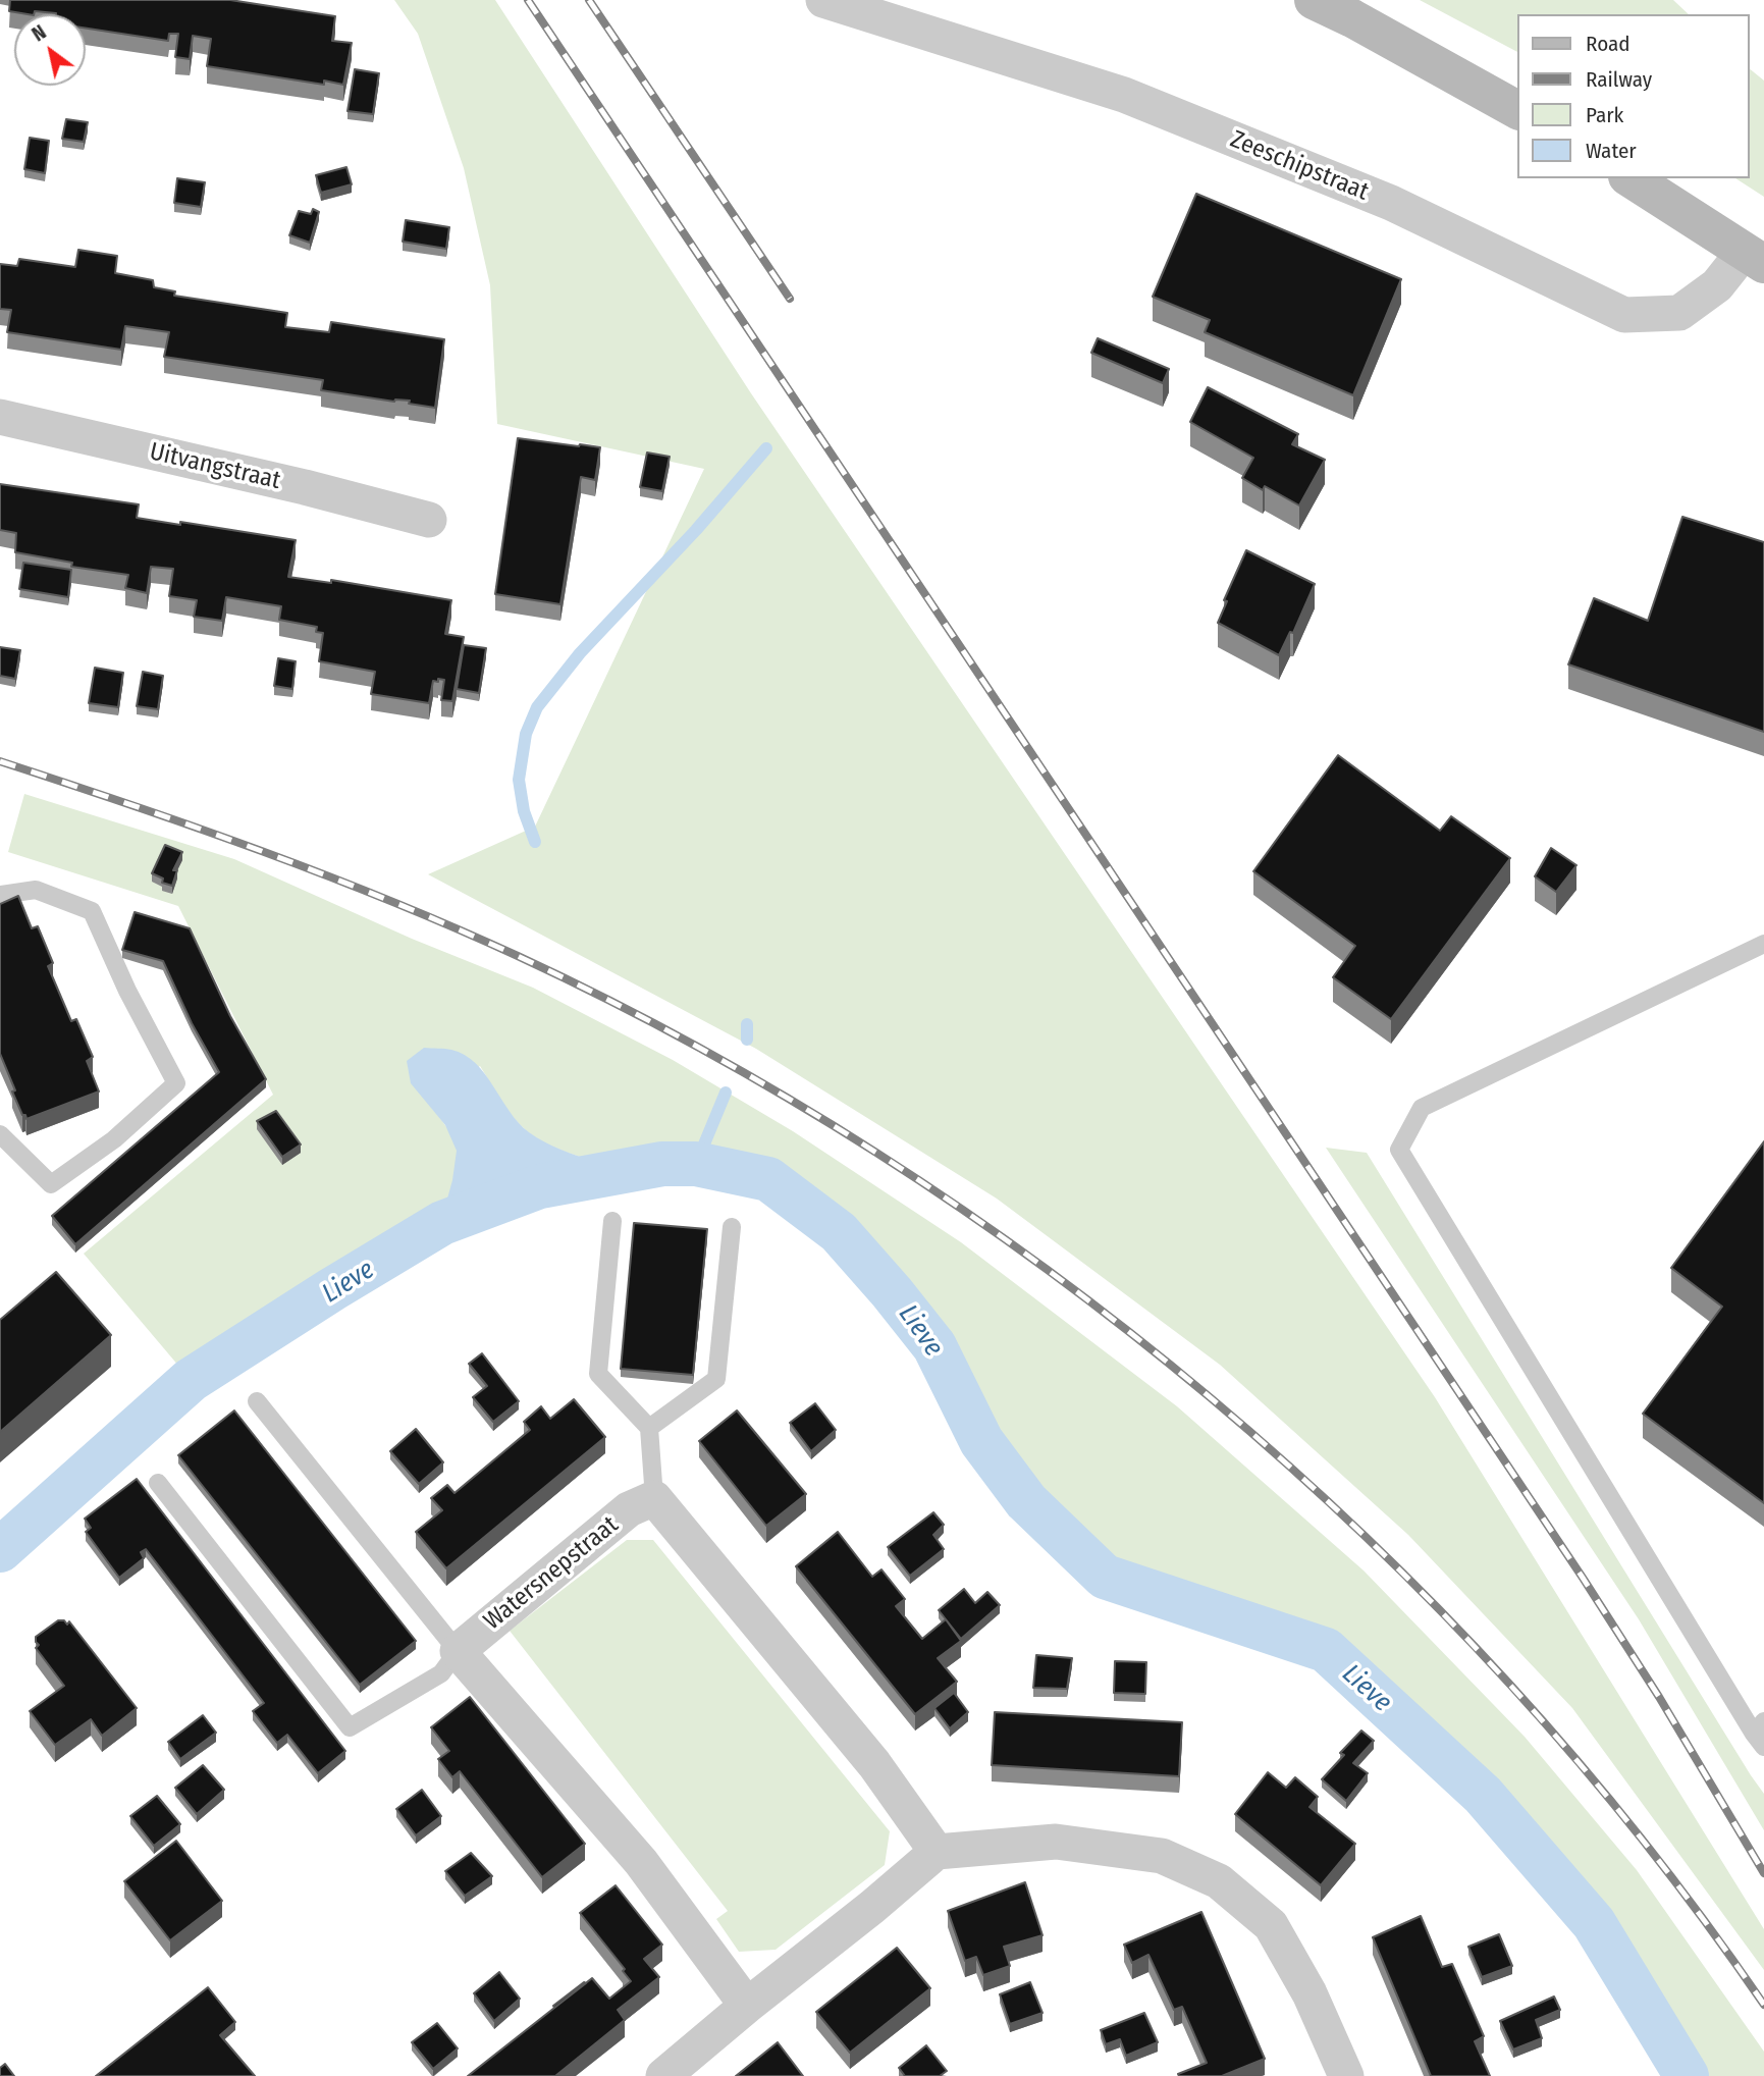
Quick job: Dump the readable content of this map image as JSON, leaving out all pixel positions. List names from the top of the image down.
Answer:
{
  "streets": {
    "main road": ["Zeeschipstraat"],
    "street": ["Uitvangstraat", "Watersnepstraat"]
  },
  "water": ["Lieve"],
  "legend": [
    "Road",
    "Railway",
    "Park",
    "Water"
  ],
  "north": "top left"
}
